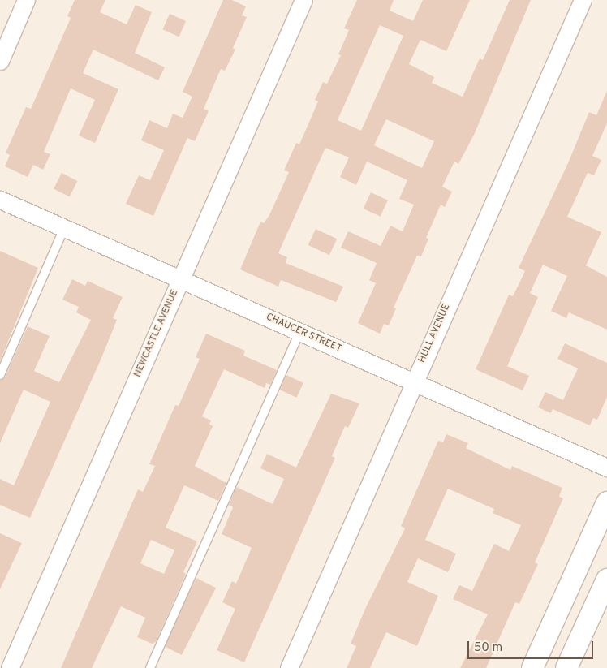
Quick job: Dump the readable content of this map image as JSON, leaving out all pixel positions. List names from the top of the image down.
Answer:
{
  "streets": {
    "street": ["NEWCASTLE AVENUE", "CHAUCER STREET", "HULL AVENUE"]
  },
  "crossings": [
    ["NEWCASTLE AVENUE", "CHAUCER STREET"],
    ["CHAUCER STREET", "HULL AVENUE"]
  ],
  "scale_bar": "50 m"
}
